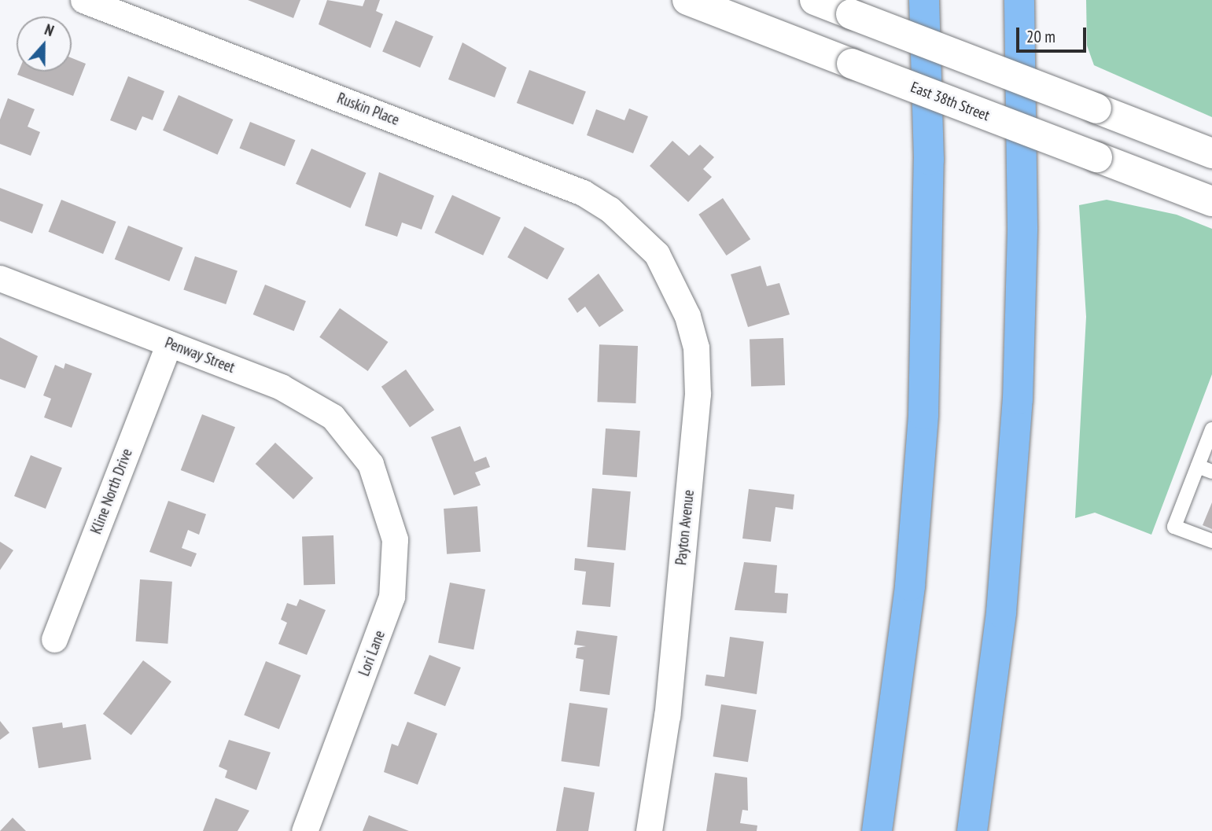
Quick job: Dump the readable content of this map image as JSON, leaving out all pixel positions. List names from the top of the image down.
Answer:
{
  "streets": {
    "main road": ["East 38th Street"],
    "street": [
      "Ruskin Place",
      "Penway Street",
      "Kline North Drive",
      "Payton Avenue",
      "Lori Lane"
    ]
  },
  "crossings": [
    ["Ruskin Place", "Payton Avenue"],
    ["Penway Street", "Kline North Drive"],
    ["Penway Street", "Lori Lane"]
  ],
  "scale_bar": "20 m",
  "north": "top"
}
